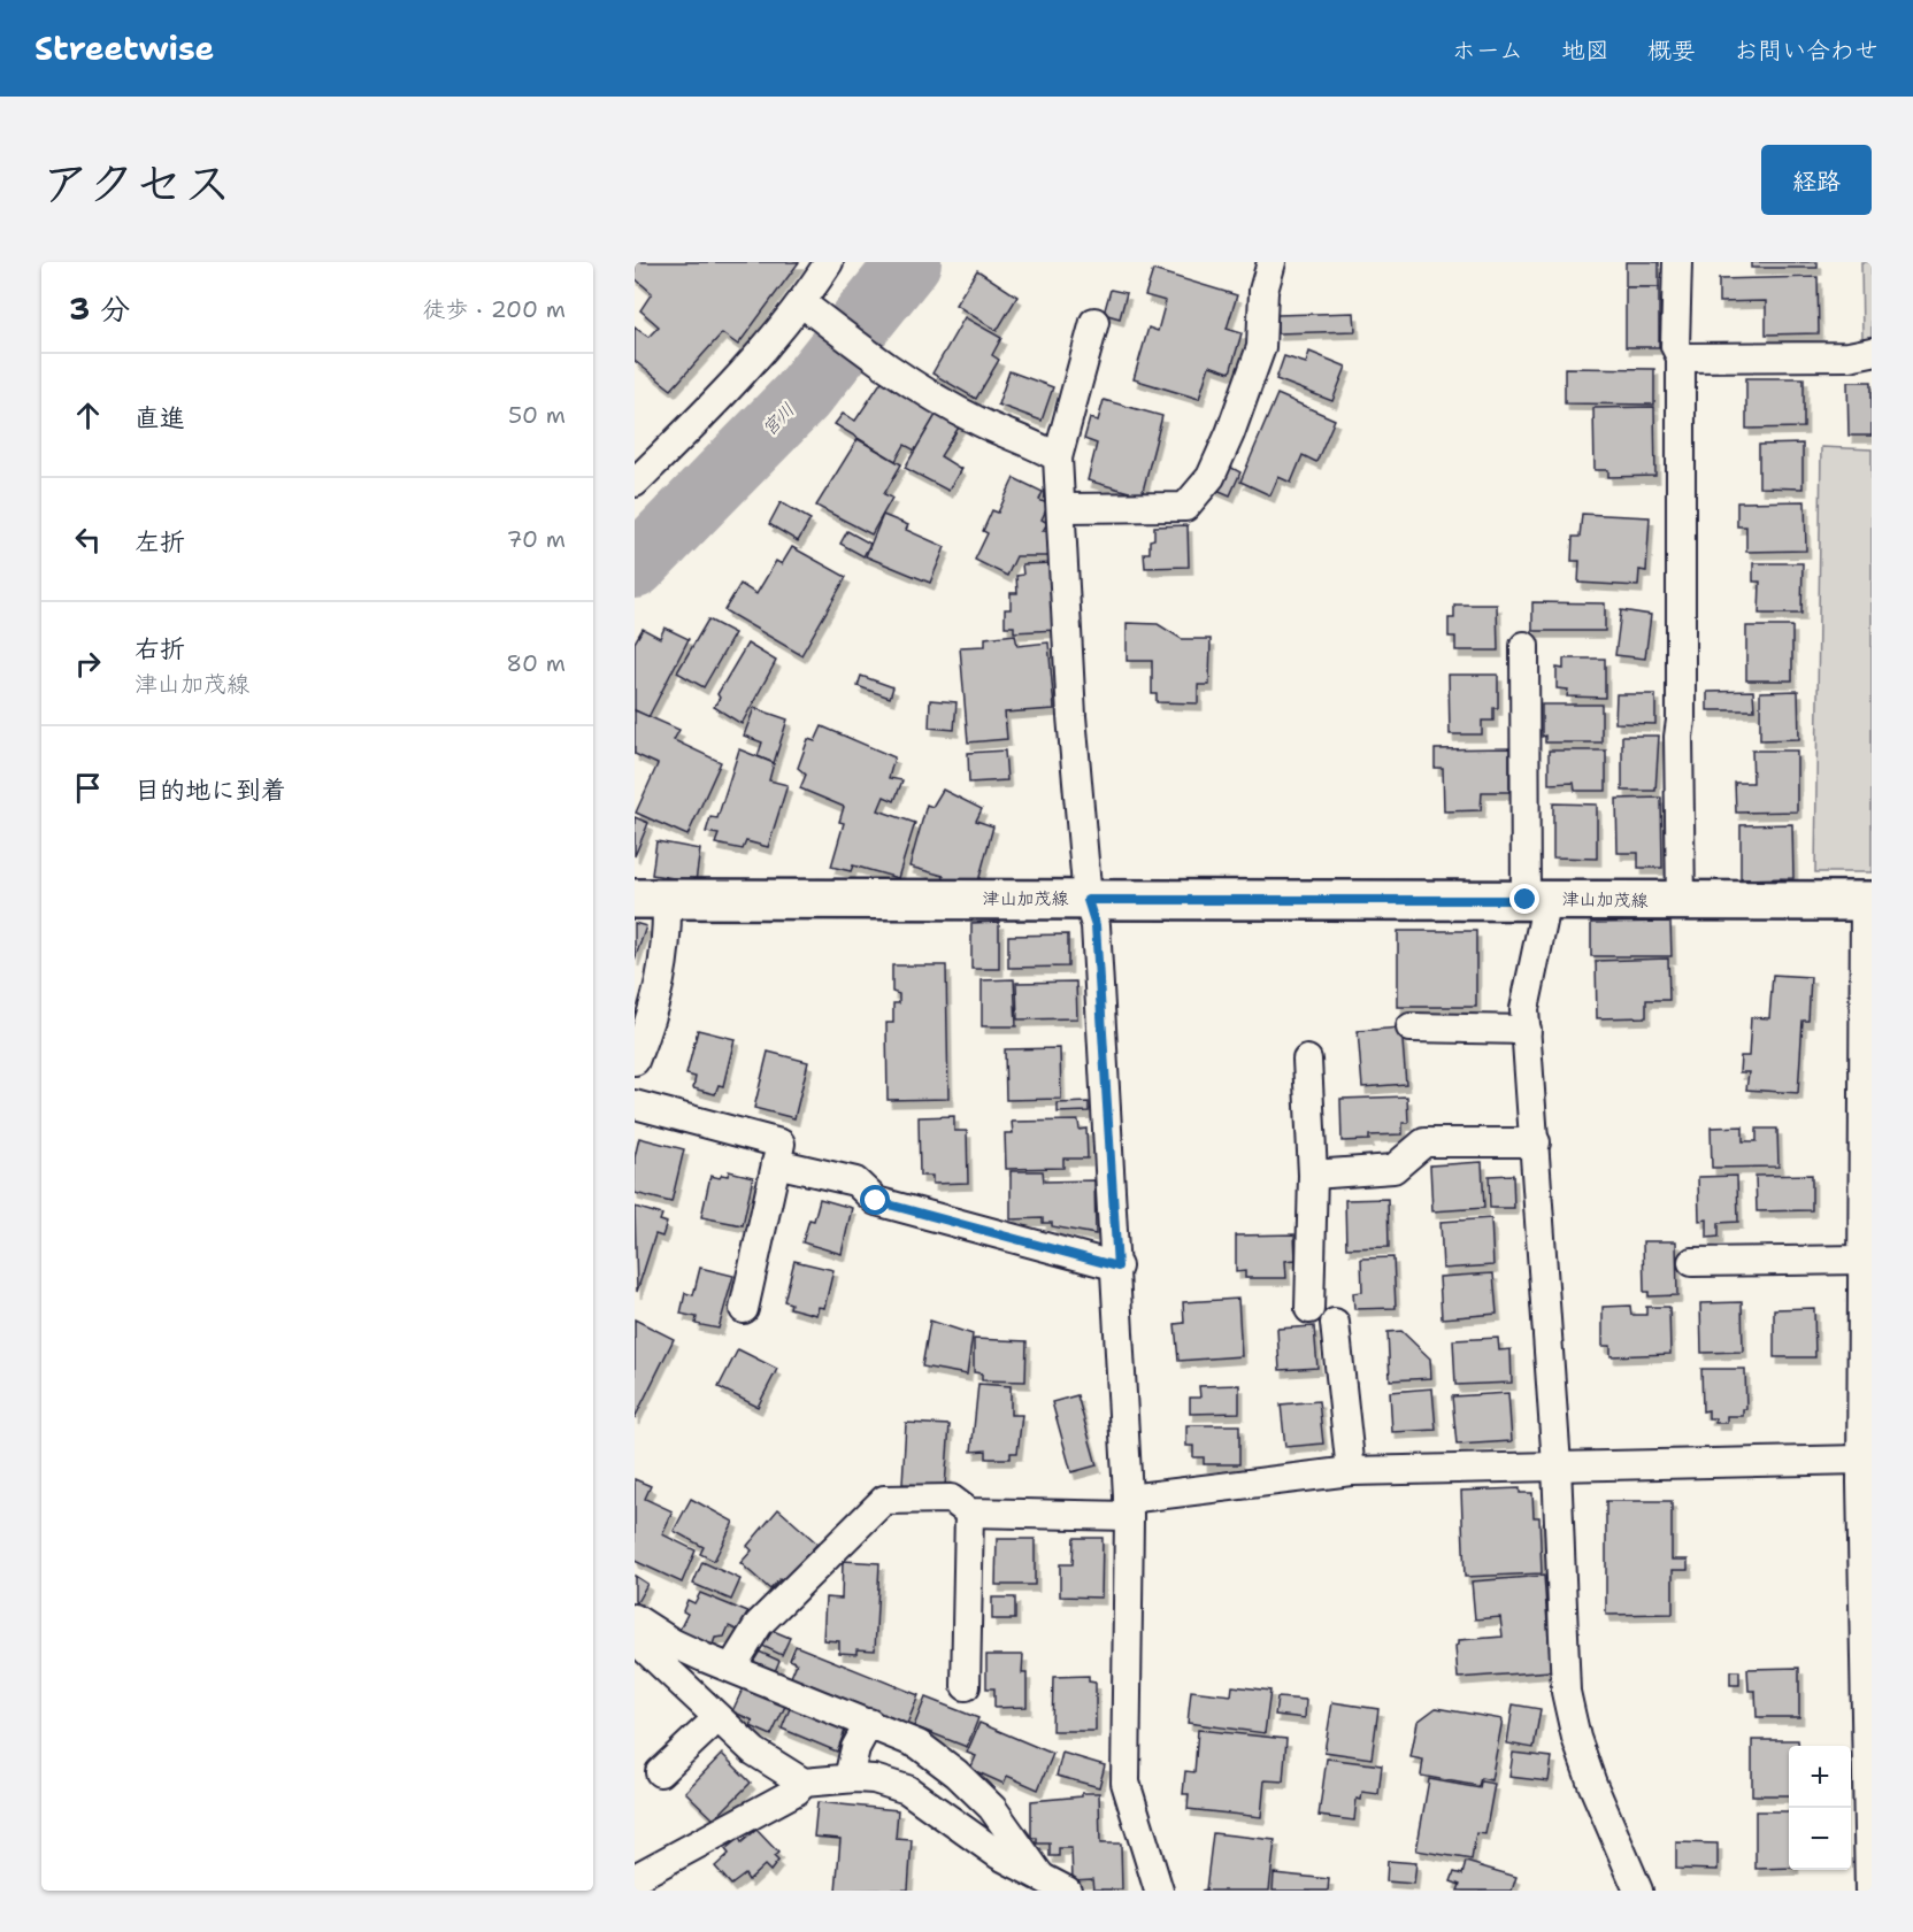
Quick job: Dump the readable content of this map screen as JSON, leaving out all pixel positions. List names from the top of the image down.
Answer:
{
  "streets": {
    "main road": ["津山加茂線"]
  },
  "water": ["宮川"],
  "page": {
    "header": "Streetwise",
    "nav": [
      "ホーム",
      "地図",
      "概要",
      "お問い合わせ"
    ],
    "title": "アクセス",
    "buttons": "経路",
    "heading": ["3 分", "徒歩 · 200 m"],
    "list": [
      ["直進", "50 m"],
      ["左折", "70 m"],
      ["右折", "津山加茂線", "80 m"],
      "目的地に到着"
    ],
    "map_buttons": ["+", "−"]
  }
}
